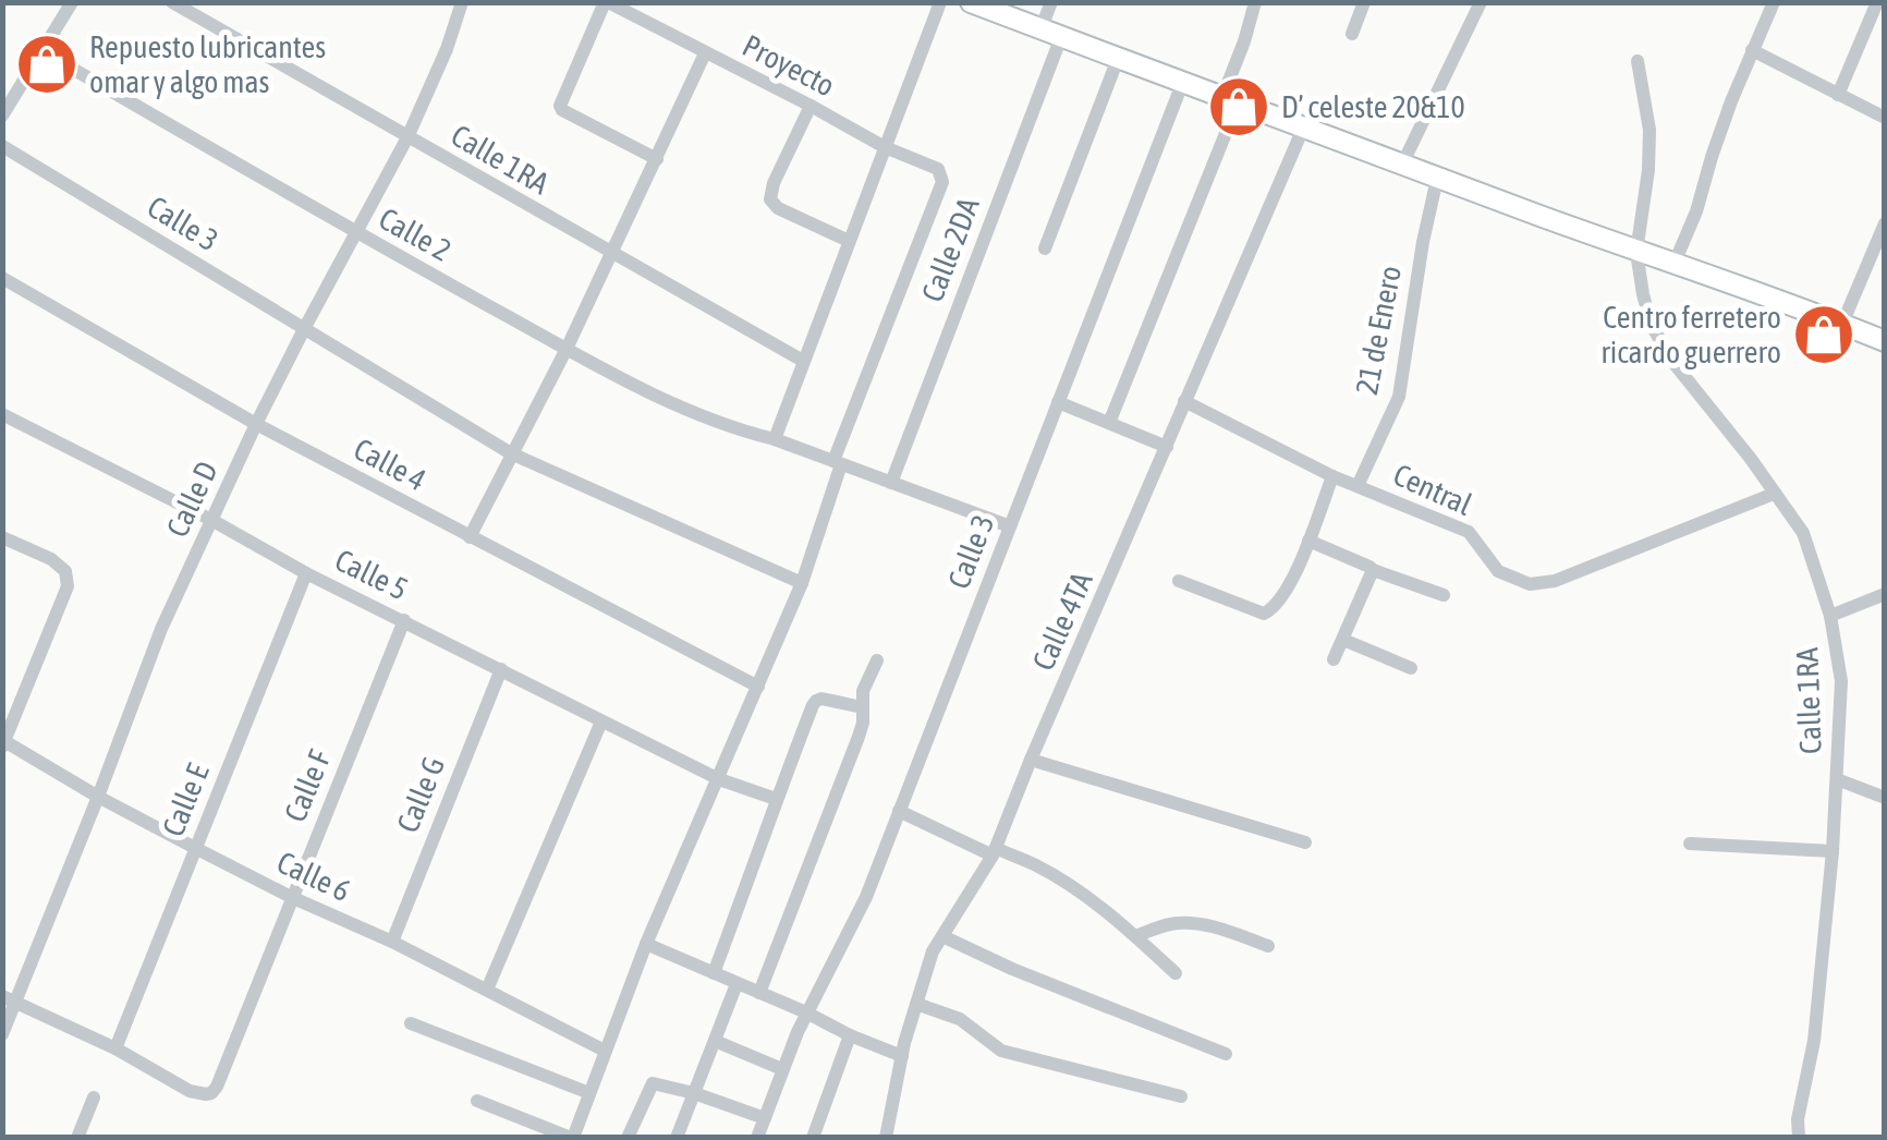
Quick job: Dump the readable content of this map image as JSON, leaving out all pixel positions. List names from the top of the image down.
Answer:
{
  "streets": {
    "street": [
      "Proyecto",
      "Calle 1RA",
      "Calle 3",
      "Calle 2",
      "Calle 2DA",
      "21 de Enero",
      "Calle 4",
      "Central",
      "Calle D",
      "Calle 5",
      "Calle 4TA",
      "Calle F",
      "Calle G",
      "Calle E",
      "Calle 6"
    ]
  },
  "crossings": [
    ["Proyecto", "Calle 2"],
    ["Calle 1RA", "Central"],
    ["Calle 1RA", "Calle D"],
    ["Calle 3", "Calle 2"],
    ["Calle 3", "Calle D"],
    ["Calle 2", "Calle 2DA"],
    ["Calle 2", "Calle D"],
    ["21 de Enero", "Central"],
    ["Calle 4", "Calle D"],
    ["Central", "Calle 4TA"],
    ["Calle D", "Calle 5"],
    ["Calle D", "Calle 6"],
    ["Calle 5", "Calle F"],
    ["Calle 5", "Calle G"],
    ["Calle 5", "Calle E"],
    ["Calle F", "Calle E"],
    ["Calle F", "Calle 6"],
    ["Calle G", "Calle 6"],
    ["Calle E", "Calle 6"]
  ],
  "places": {
    "shop": ["Repuesto lubricantes omar y algo mas", "D’ celeste 20&10", "Centro ferretero ricardo guerrero"]
  }
}
